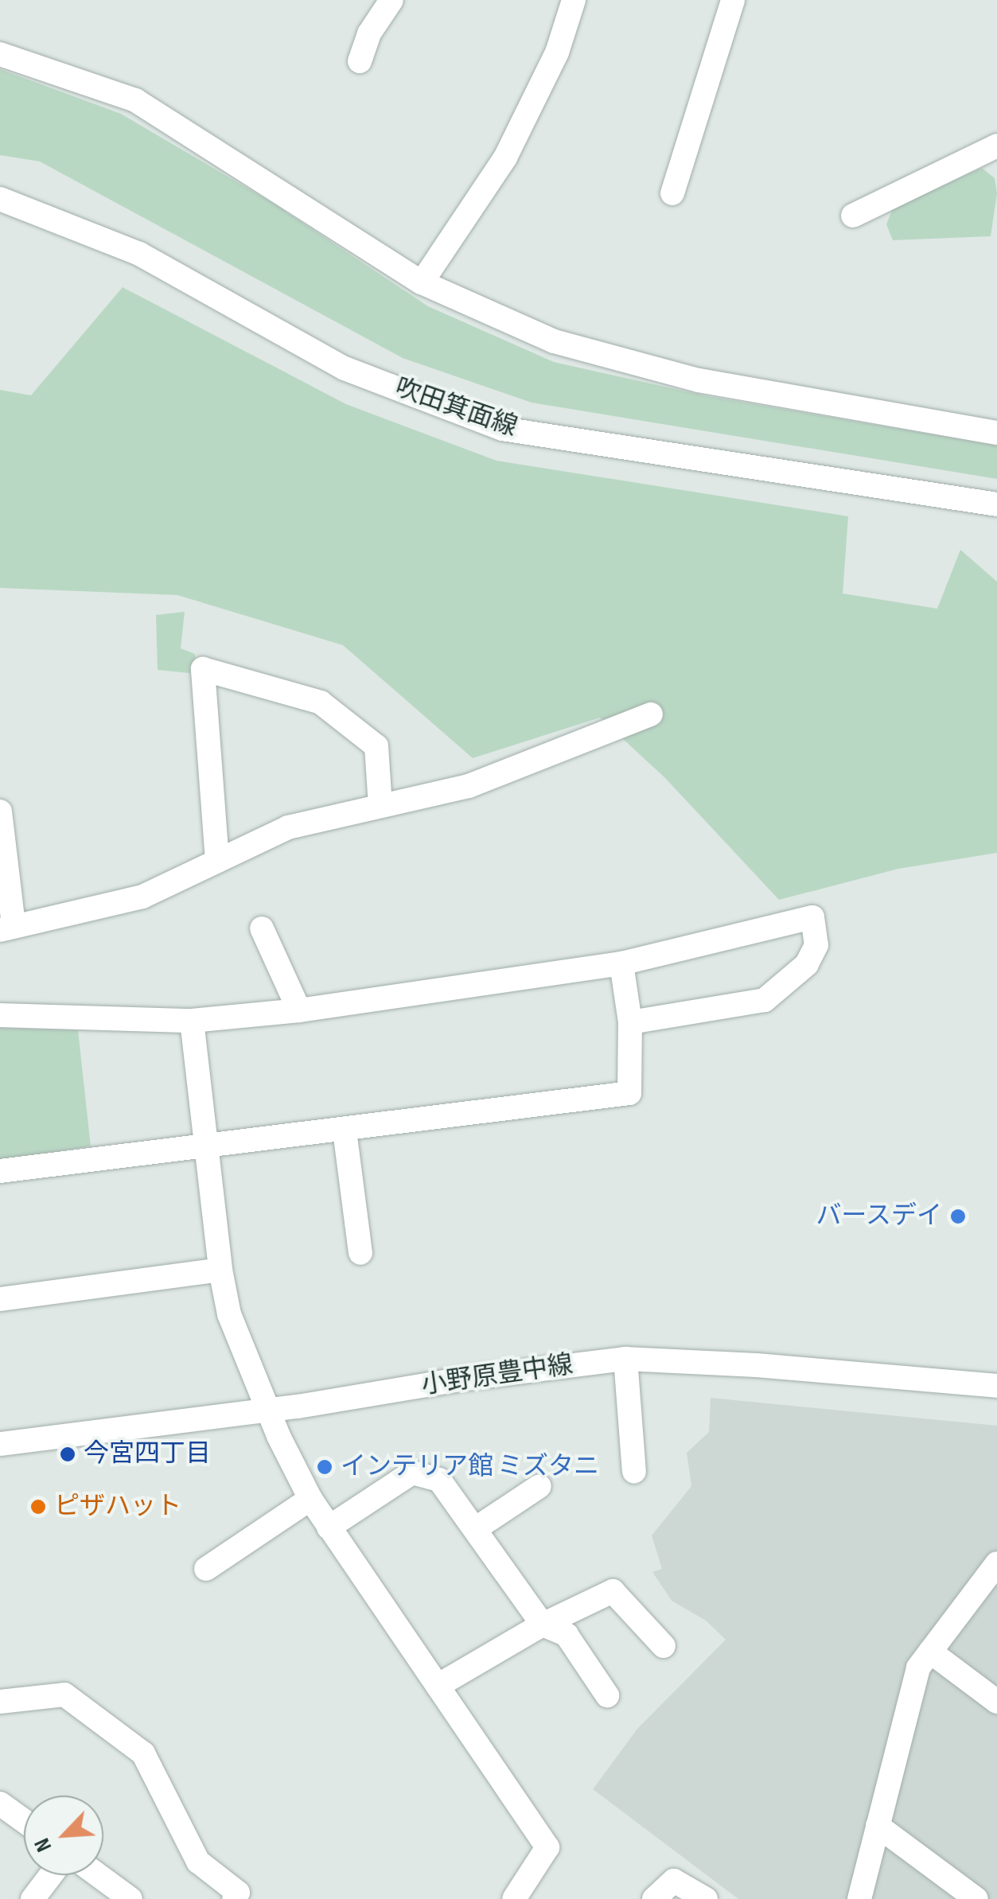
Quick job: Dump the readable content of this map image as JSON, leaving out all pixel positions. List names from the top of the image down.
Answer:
{
  "streets": {
    "street": ["吹田箕面線", "小野原豊中線"]
  },
  "places": [
    "バースデイ",
    "今宮四丁目",
    "インテリア館 ミズタニ",
    "ピザハット"
  ],
  "north": "bottom left"
}
